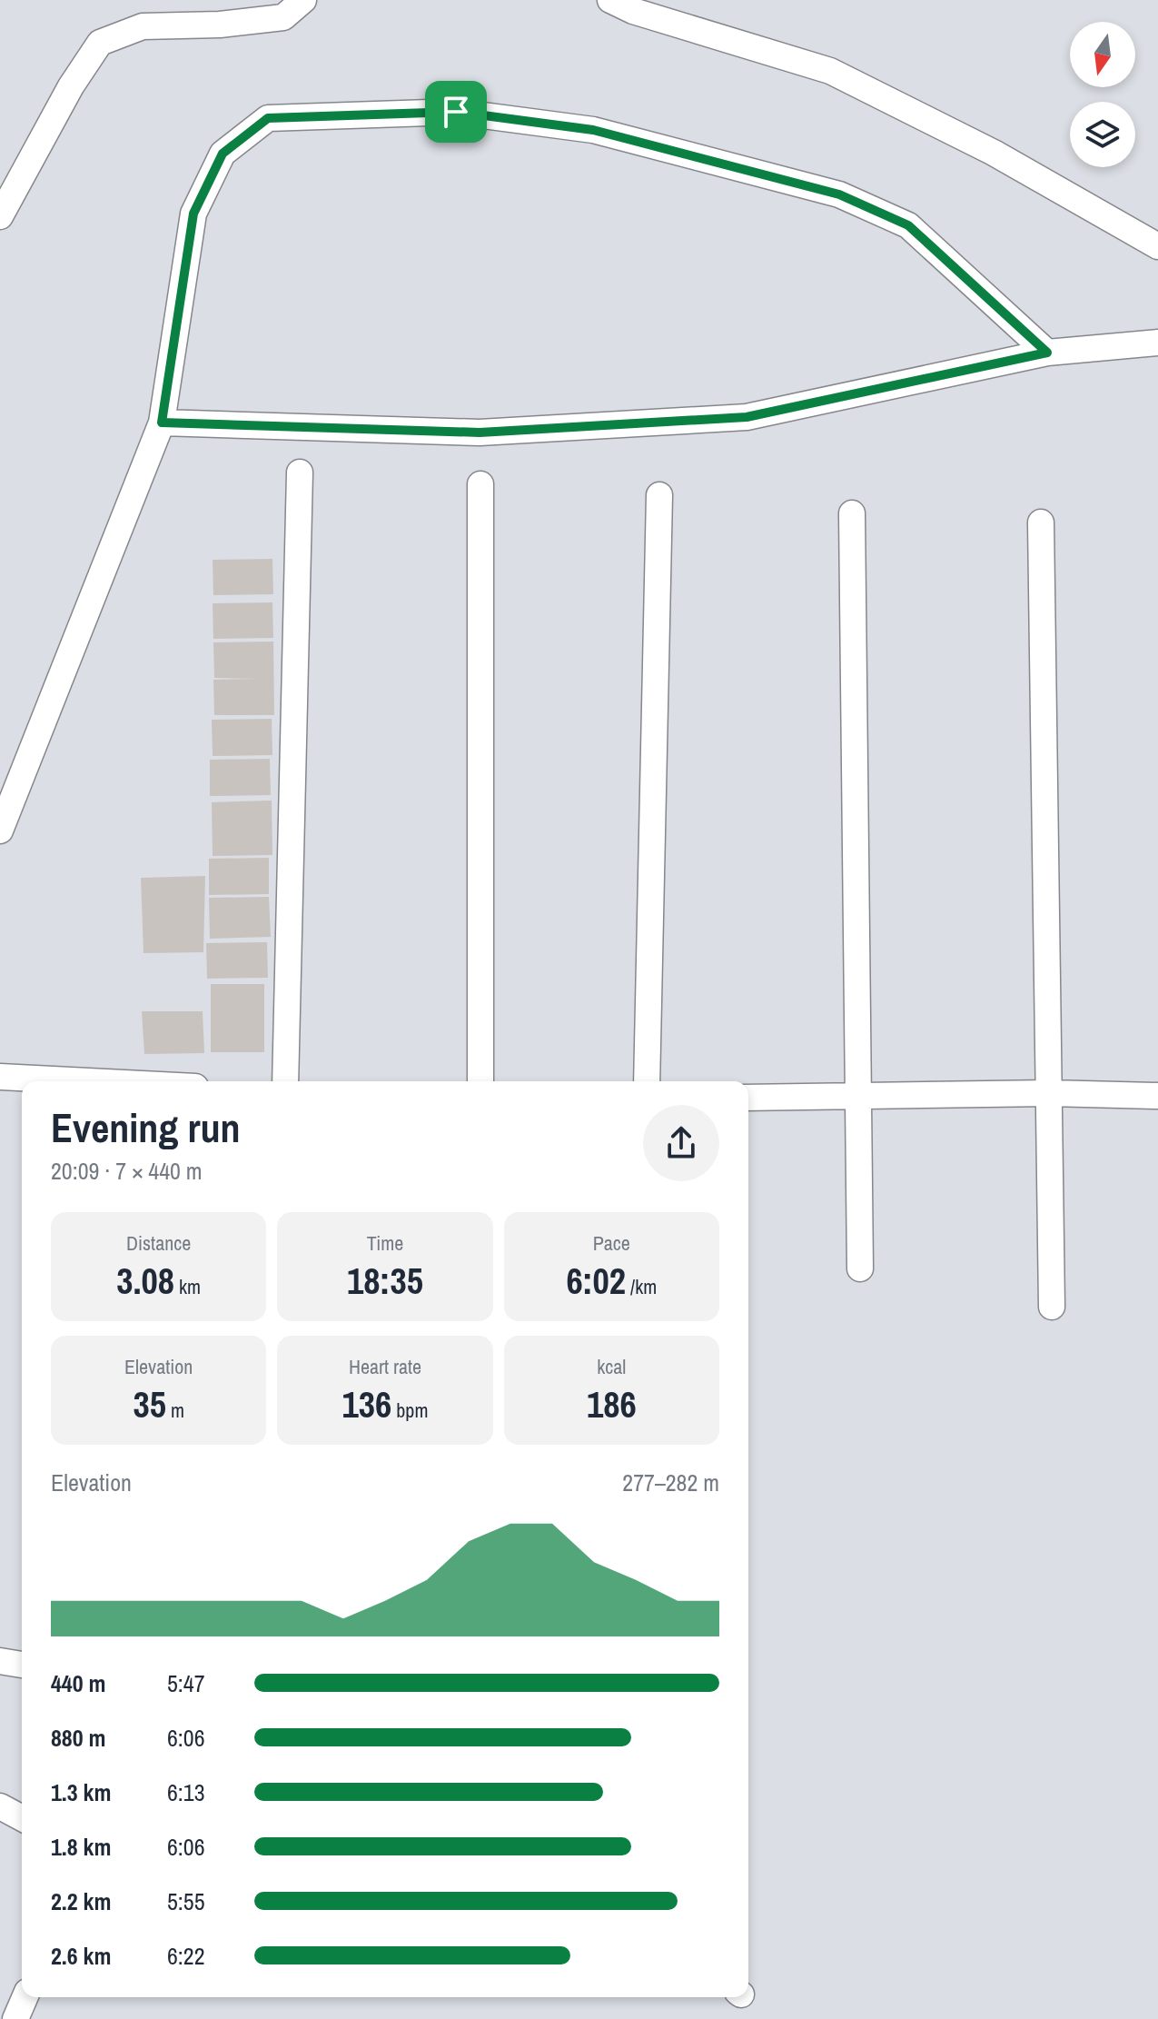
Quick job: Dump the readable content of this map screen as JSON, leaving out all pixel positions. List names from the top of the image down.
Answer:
{
  "north": "bottom",
  "page": {
    "heading": ["Evening run", "20:09 · 7 × 440 m"],
    "stats": [
      ["Distance", "3.08 km"],
      ["Time", "18:35"],
      ["Pace", "6:02 /km"],
      ["Elevation", "35 m"],
      ["Heart rate", "136 bpm"],
      ["kcal", "186"]
    ],
    "chart": ["Elevation", "277–282 m"],
    "list": [
      {
        "name": "440 m",
        "note": "5:47"
      },
      {
        "name": "880 m",
        "note": "6:06"
      },
      {
        "name": "1.3 km",
        "note": "6:13"
      },
      {
        "name": "1.8 km",
        "note": "6:06"
      },
      {
        "name": "2.2 km",
        "note": "5:55"
      },
      {
        "name": "2.6 km",
        "note": "6:22"
      }
    ]
  }
}
